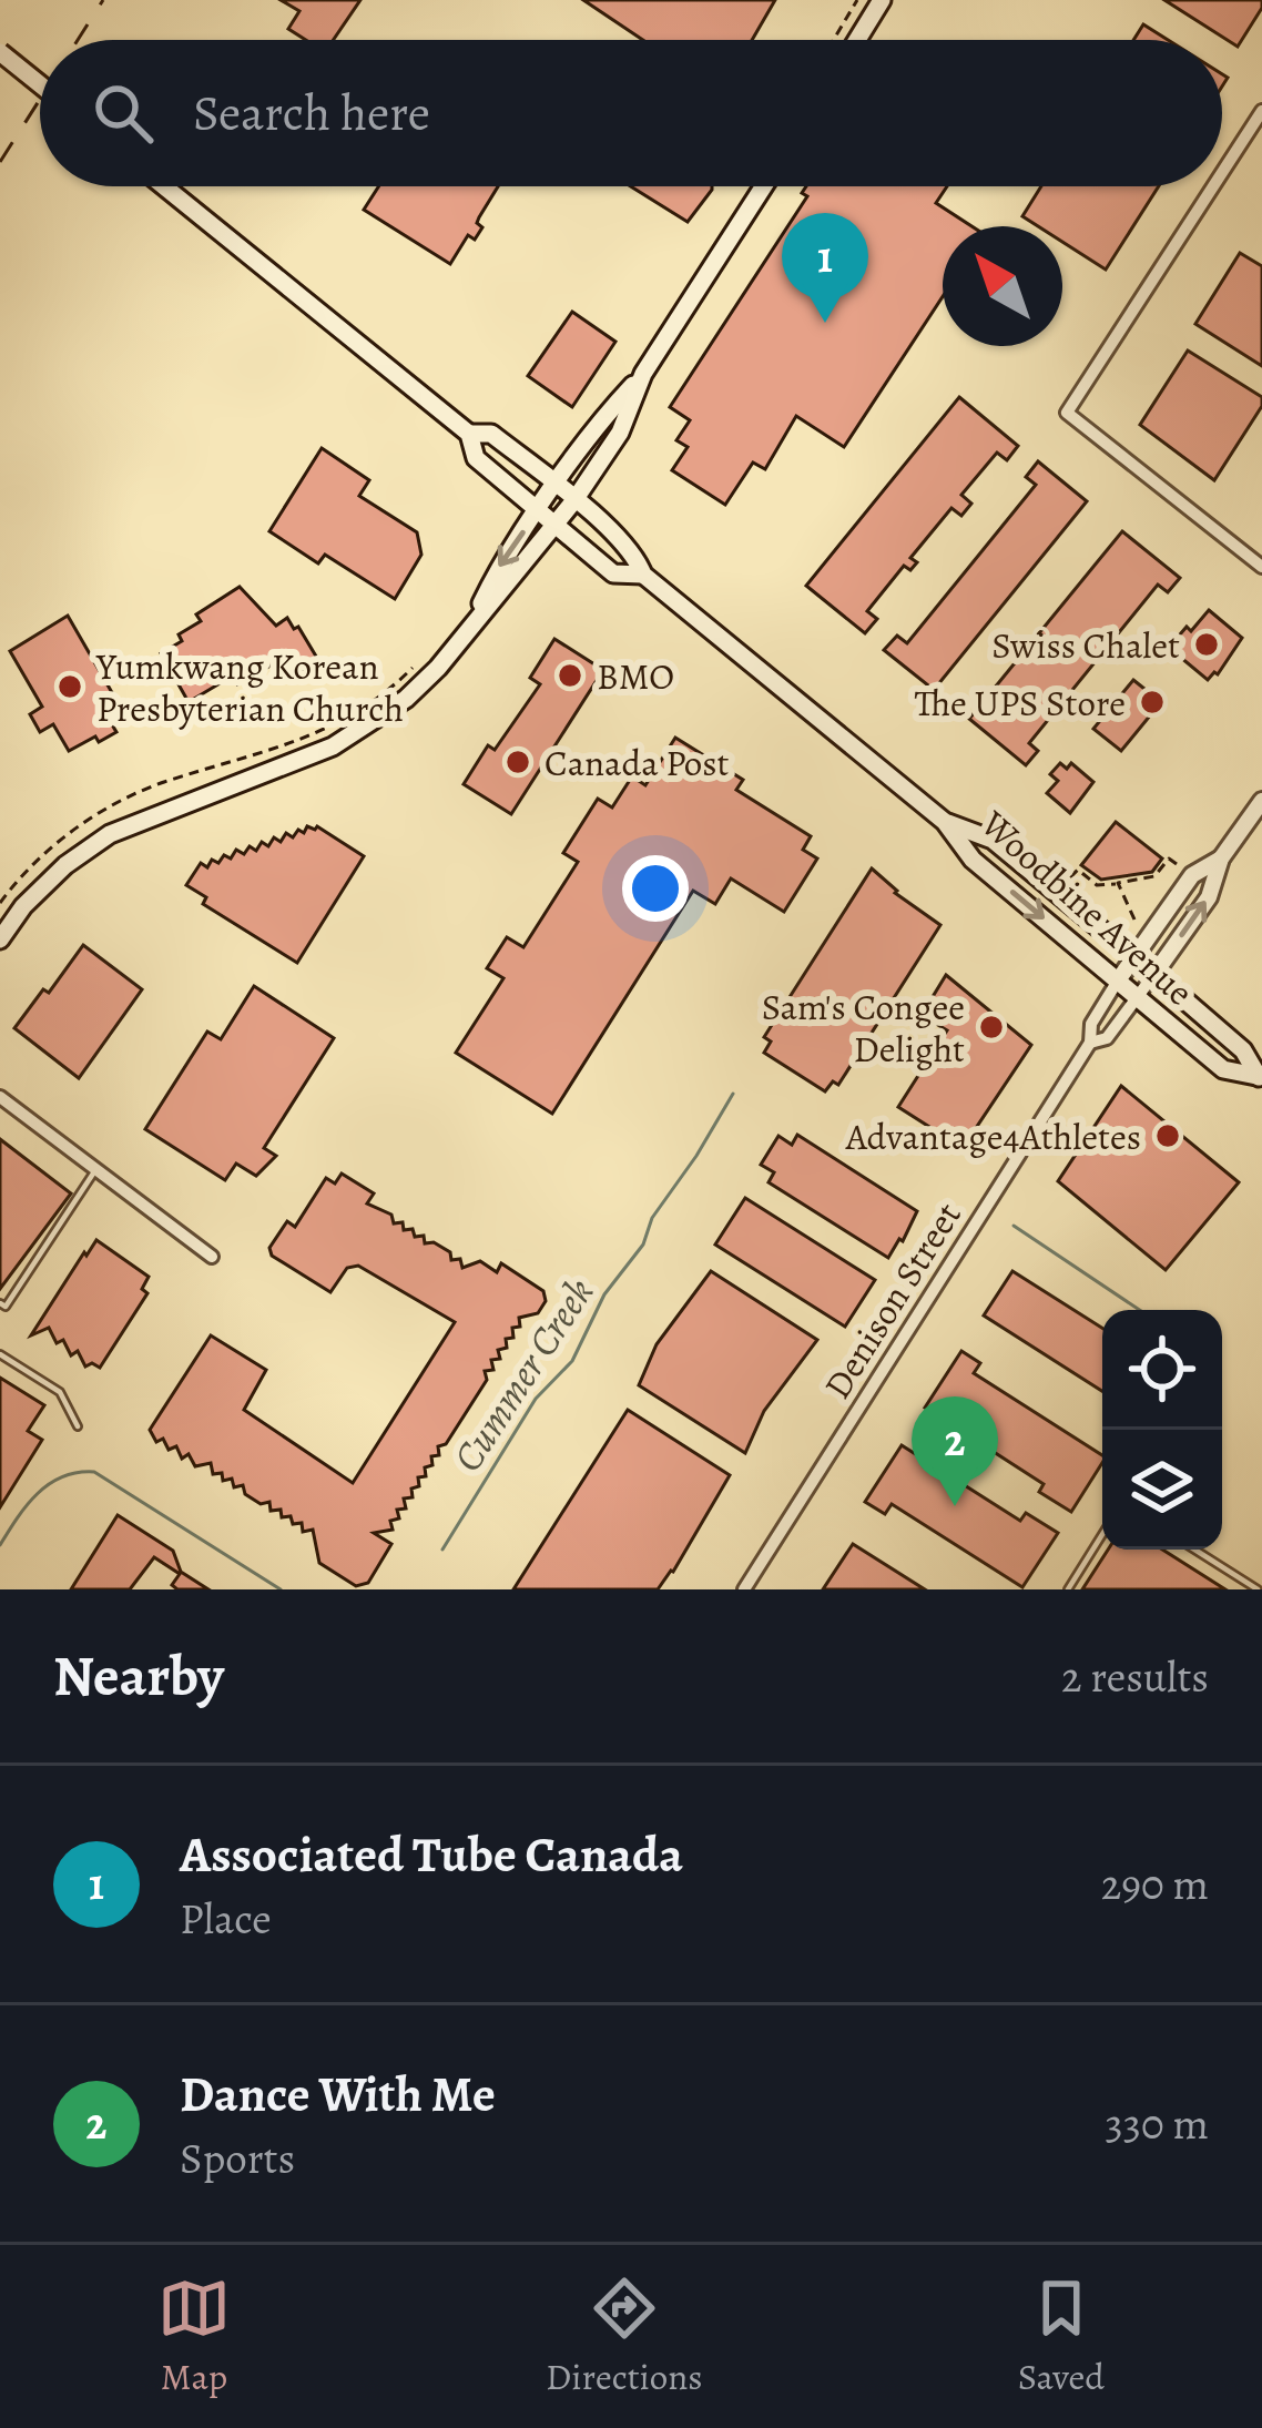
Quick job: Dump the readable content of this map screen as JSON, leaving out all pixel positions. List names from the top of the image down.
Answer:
{
  "streets": {
    "main road": ["Woodbine Avenue"],
    "street": ["Denison Street"]
  },
  "crossings": [
    ["Woodbine Avenue", "Denison Street"]
  ],
  "water": ["Cummer Creek"],
  "places": [
    "Swiss Chalet",
    "BMO",
    "Yumkwang Korean Presbyterian Church",
    "The UPS Store",
    "Canada Post",
    "Sam's Congee Delight",
    "Advantage4Athletes"
  ],
  "north": "top left",
  "page": {
    "search": "Search here",
    "pins": ["1", "2"],
    "heading": ["Nearby", "2 results"],
    "list": [
      {
        "mark": "1",
        "name": "Associated Tube Canada",
        "note": "Place",
        "value": "290 m"
      },
      {
        "mark": "2",
        "name": "Dance With Me",
        "note": "Sports",
        "value": "330 m"
      }
    ],
    "nav": ["Map", "Directions", "Saved"]
  }
}
